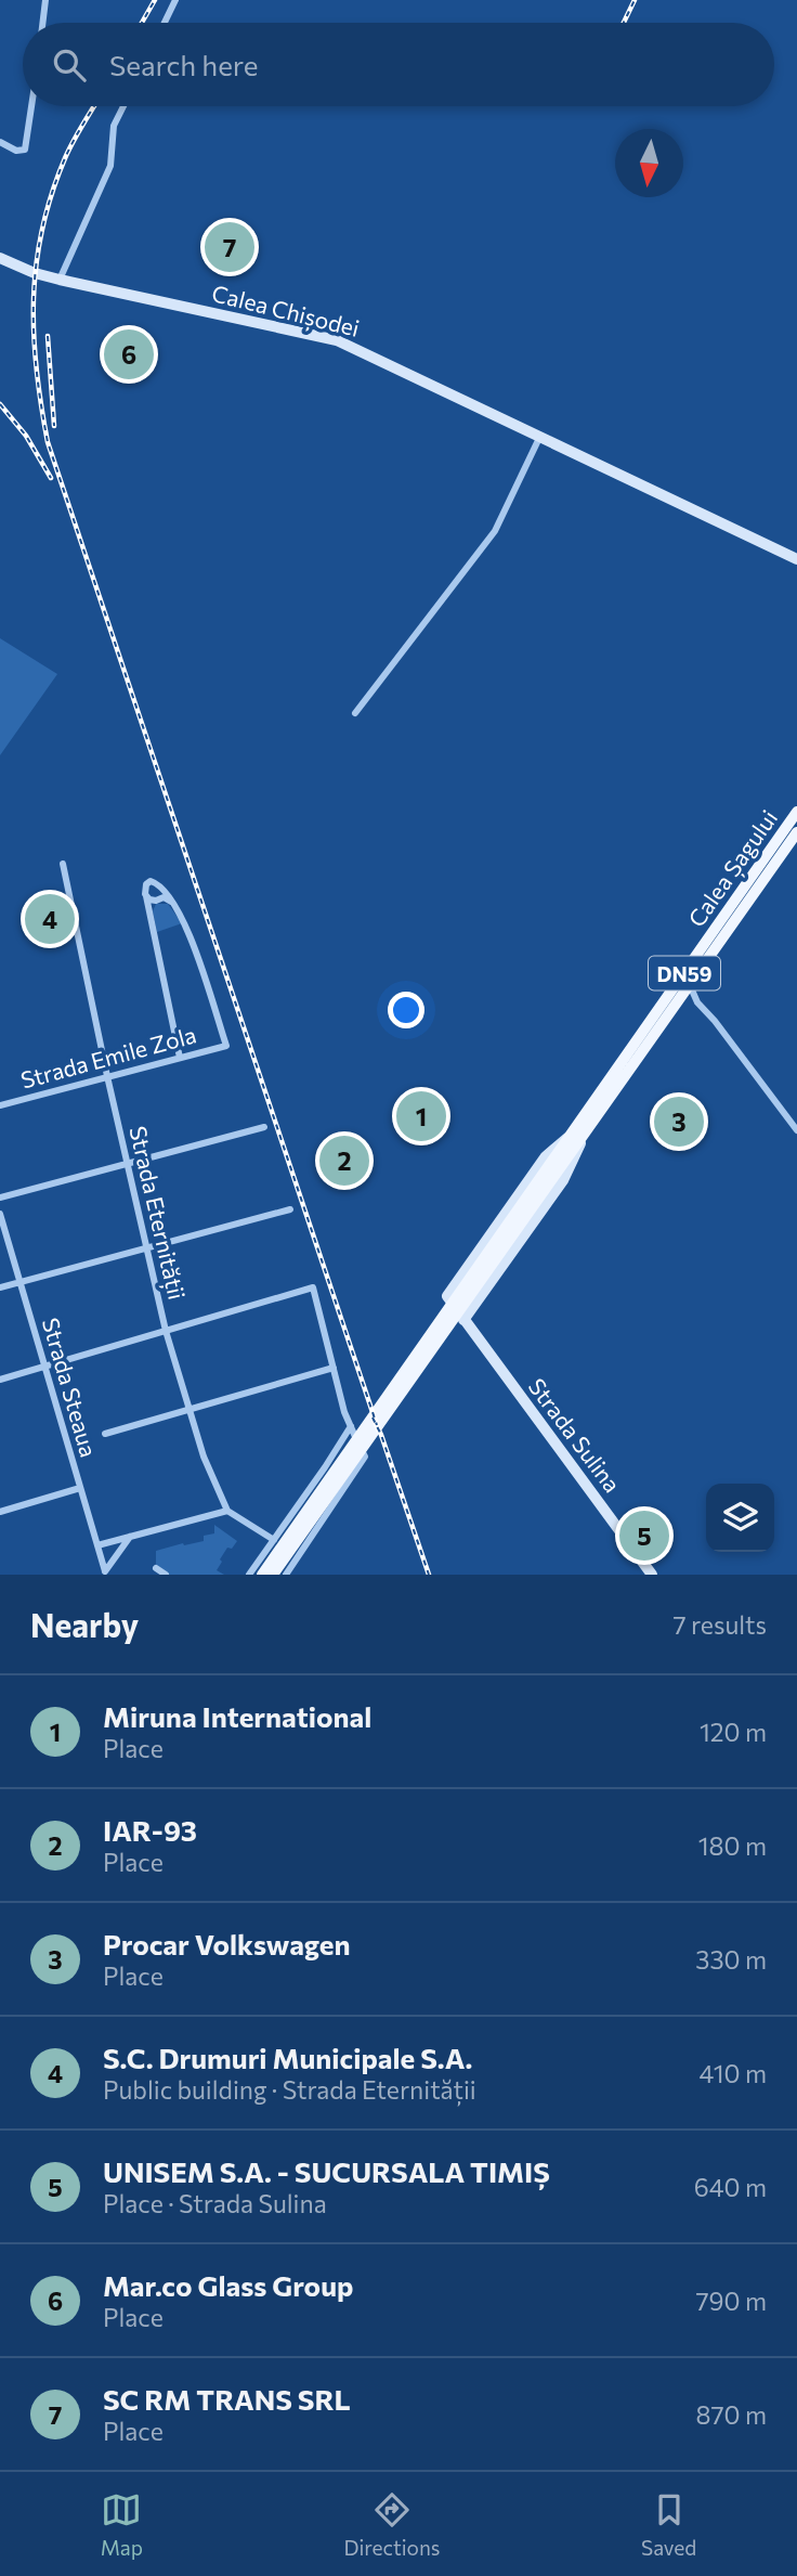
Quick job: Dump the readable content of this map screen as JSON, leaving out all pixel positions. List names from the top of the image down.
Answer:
{
  "streets": {
    "main road": [
      "Calea Chișodei",
      "Calea Șagului",
      "DN59",
      "Strada Sulina"
    ],
    "street": ["Strada Emile Zola", "Strada Eternității", "Strada Steaua"]
  },
  "crossings": [
    ["Calea Șagului", "Strada Sulina"],
    ["Strada Emile Zola", "Strada Eternității"]
  ],
  "north": "bottom",
  "page": {
    "search": "Search here",
    "pins": [
      "7",
      "6",
      "4",
      "1",
      "3",
      "2",
      "5"
    ],
    "heading": ["Nearby", "7 results"],
    "list": [
      {
        "mark": "1",
        "name": "Miruna International",
        "note": "Place",
        "value": "120 m"
      },
      {
        "mark": "2",
        "name": "IAR-93",
        "note": "Place",
        "value": "180 m"
      },
      {
        "mark": "3",
        "name": "Procar Volkswagen",
        "note": "Place",
        "value": "330 m"
      },
      {
        "mark": "4",
        "name": "S.C. Drumuri Municipale S.A.",
        "note": "Public building · Strada Eternității",
        "value": "410 m"
      },
      {
        "mark": "5",
        "name": "UNISEM S.A. - SUCURSALA TIMIȘ",
        "note": "Place · Strada Sulina",
        "value": "640 m"
      },
      {
        "mark": "6",
        "name": "Mar.co Glass Group",
        "note": "Place",
        "value": "790 m"
      },
      {
        "mark": "7",
        "name": "SC RM TRANS SRL",
        "note": "Place",
        "value": "870 m"
      }
    ],
    "nav": ["Map", "Directions", "Saved"]
  }
}
